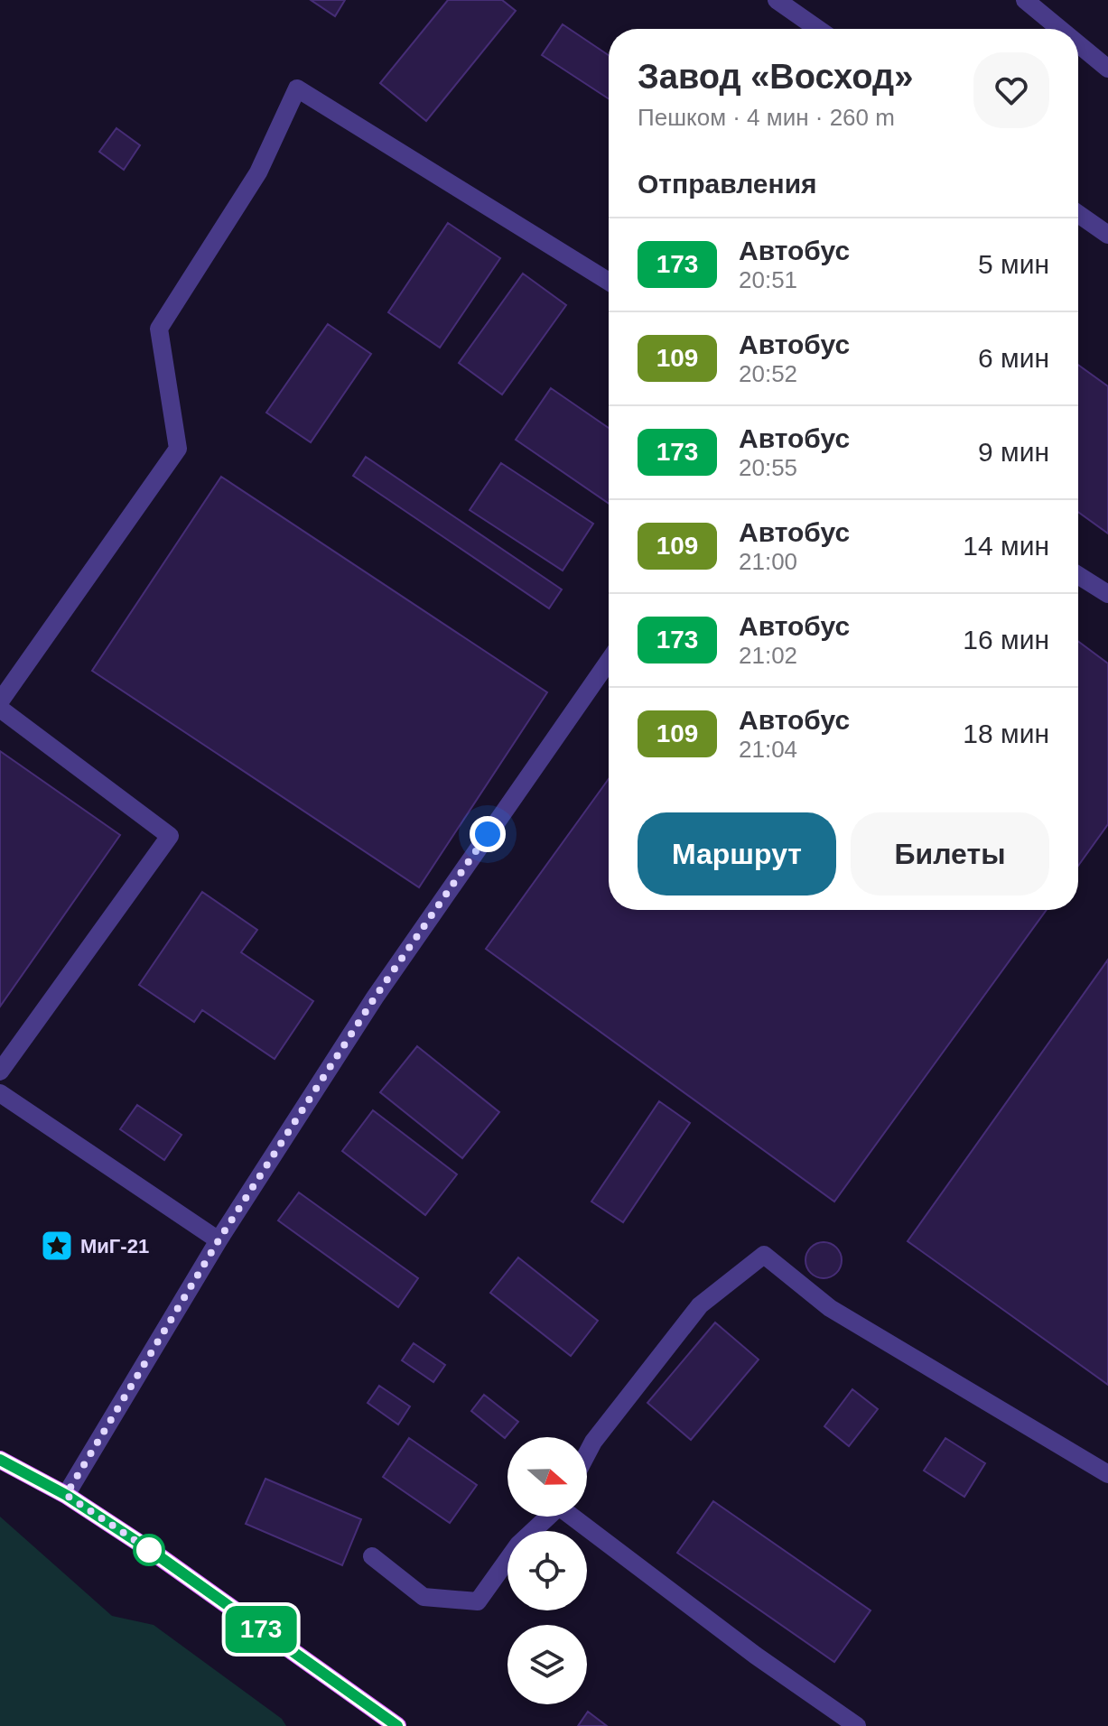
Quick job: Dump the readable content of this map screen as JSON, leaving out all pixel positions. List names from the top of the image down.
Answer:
{
  "places": {
    "place": ["МиГ-21"]
  },
  "lines": ["bus line 173"],
  "north": "right",
  "page": {
    "on_map": "173",
    "heading": [
      ["Завод «Восход»", "Пешком · 4 мин · 260 m"],
      "Отправления"
    ],
    "list": [
      {
        "mark": "173",
        "name": "Автобус",
        "note": "20:51",
        "value": "5 мин"
      },
      {
        "mark": "109",
        "name": "Автобус",
        "note": "20:52",
        "value": "6 мин"
      },
      {
        "mark": "173",
        "name": "Автобус",
        "note": "20:55",
        "value": "9 мин"
      },
      {
        "mark": "109",
        "name": "Автобус",
        "note": "21:00",
        "value": "14 мин"
      },
      {
        "mark": "173",
        "name": "Автобус",
        "note": "21:02",
        "value": "16 мин"
      },
      {
        "mark": "109",
        "name": "Автобус",
        "note": "21:04",
        "value": "18 мин"
      }
    ],
    "buttons": ["Маршрут", "Билеты"]
  }
}
